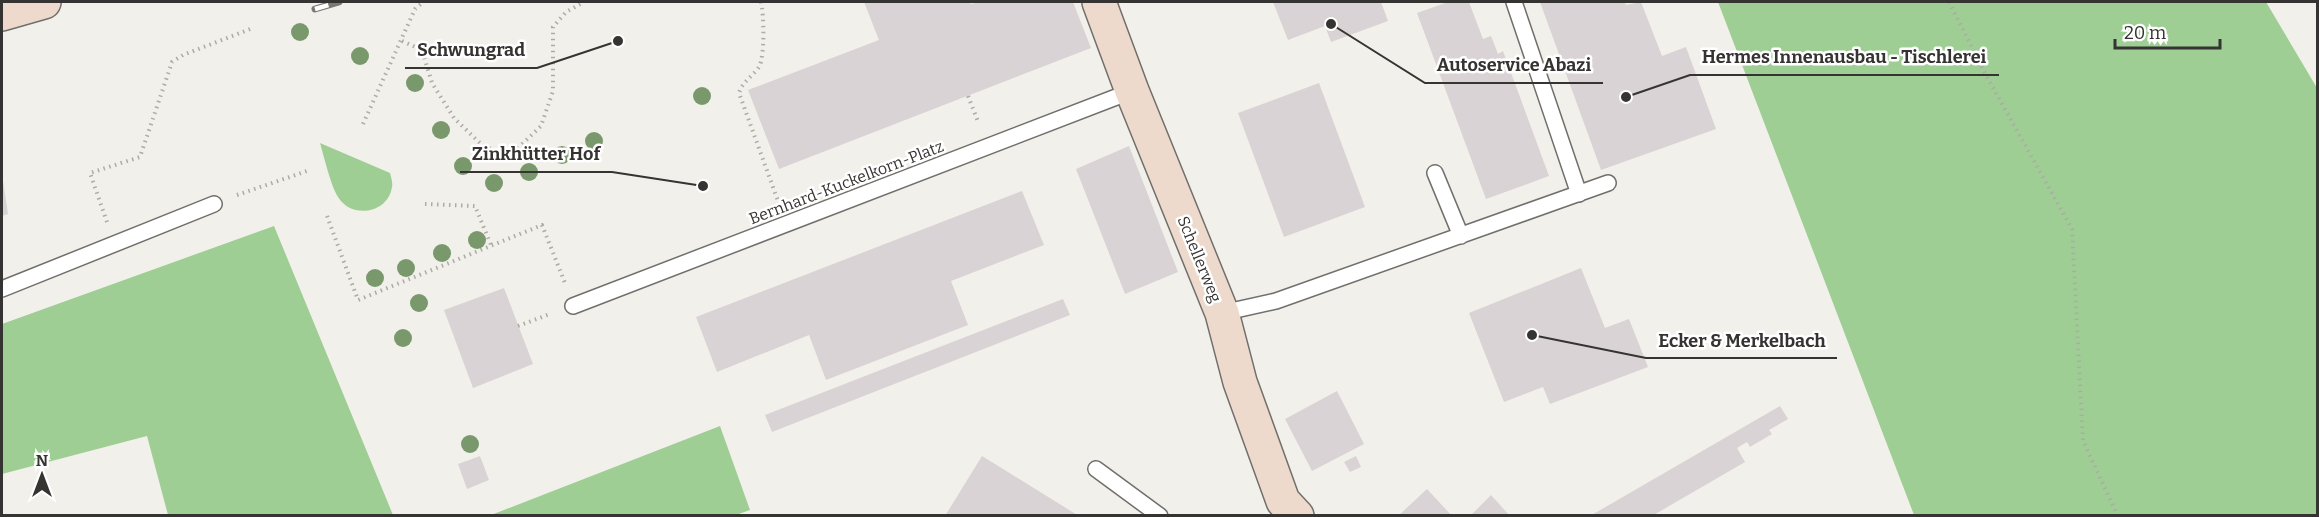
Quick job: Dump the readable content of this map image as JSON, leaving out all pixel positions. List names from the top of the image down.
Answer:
{
  "streets": {
    "street": ["Schellerweg"],
    "lane": ["Bernhard-Kuckelkorn-Platz"]
  },
  "crossings": [
    ["Bernhard-Kuckelkorn-Platz", "Schellerweg"]
  ],
  "places": [
    "Autoservice Abazi",
    "Schwungrad",
    "Hermes Innenausbau - Tischlerei",
    "Zinkhütter Hof",
    "Ecker & Merkelbach"
  ],
  "scale_bar": "20 m",
  "north": "top"
}
